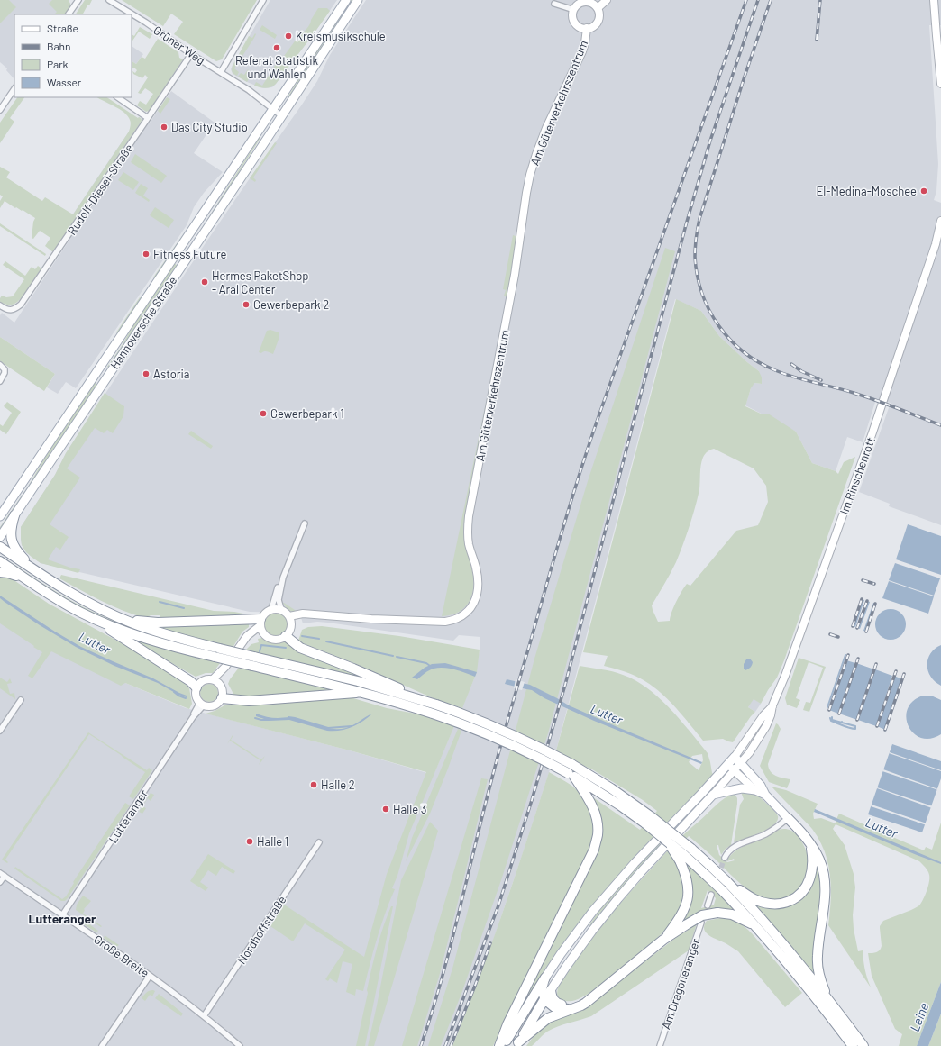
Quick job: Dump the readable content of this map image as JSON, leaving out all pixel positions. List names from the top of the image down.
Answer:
{
  "streets": {
    "main road": ["Hannoversche Straße"],
    "street": [
      "Grüner Weg",
      "Am Güterverkehrszentrum",
      "Rudolf-Diesel-Straße",
      "Im Rinschenrott",
      "Lutteranger",
      "Nordhoffstraße",
      "Große Breite",
      "Am Dragoneranger"
    ]
  },
  "crossings": [
    ["Grüner Weg", "Rudolf-Diesel-Straße"],
    ["Grüner Weg", "Hannoversche Straße"],
    ["Lutteranger", "Große Breite"],
    ["Nordhoffstraße", "Große Breite"]
  ],
  "districts": ["Lutteranger"],
  "water": ["Lutter", "Leine"],
  "places": [
    "Kreismusikschule",
    "Referat Statistik und Wahlen",
    "Das City Studio",
    "El-Medina-Moschee",
    "Fitness Future",
    "Hermes PaketShop - Aral Center",
    "Gewerbepark 2",
    "Astoria",
    "Gewerbepark 1",
    "Halle 2",
    "Halle 3",
    "Halle 1"
  ],
  "legend": [
    "Straße",
    "Bahn",
    "Park",
    "Wasser"
  ]
}
